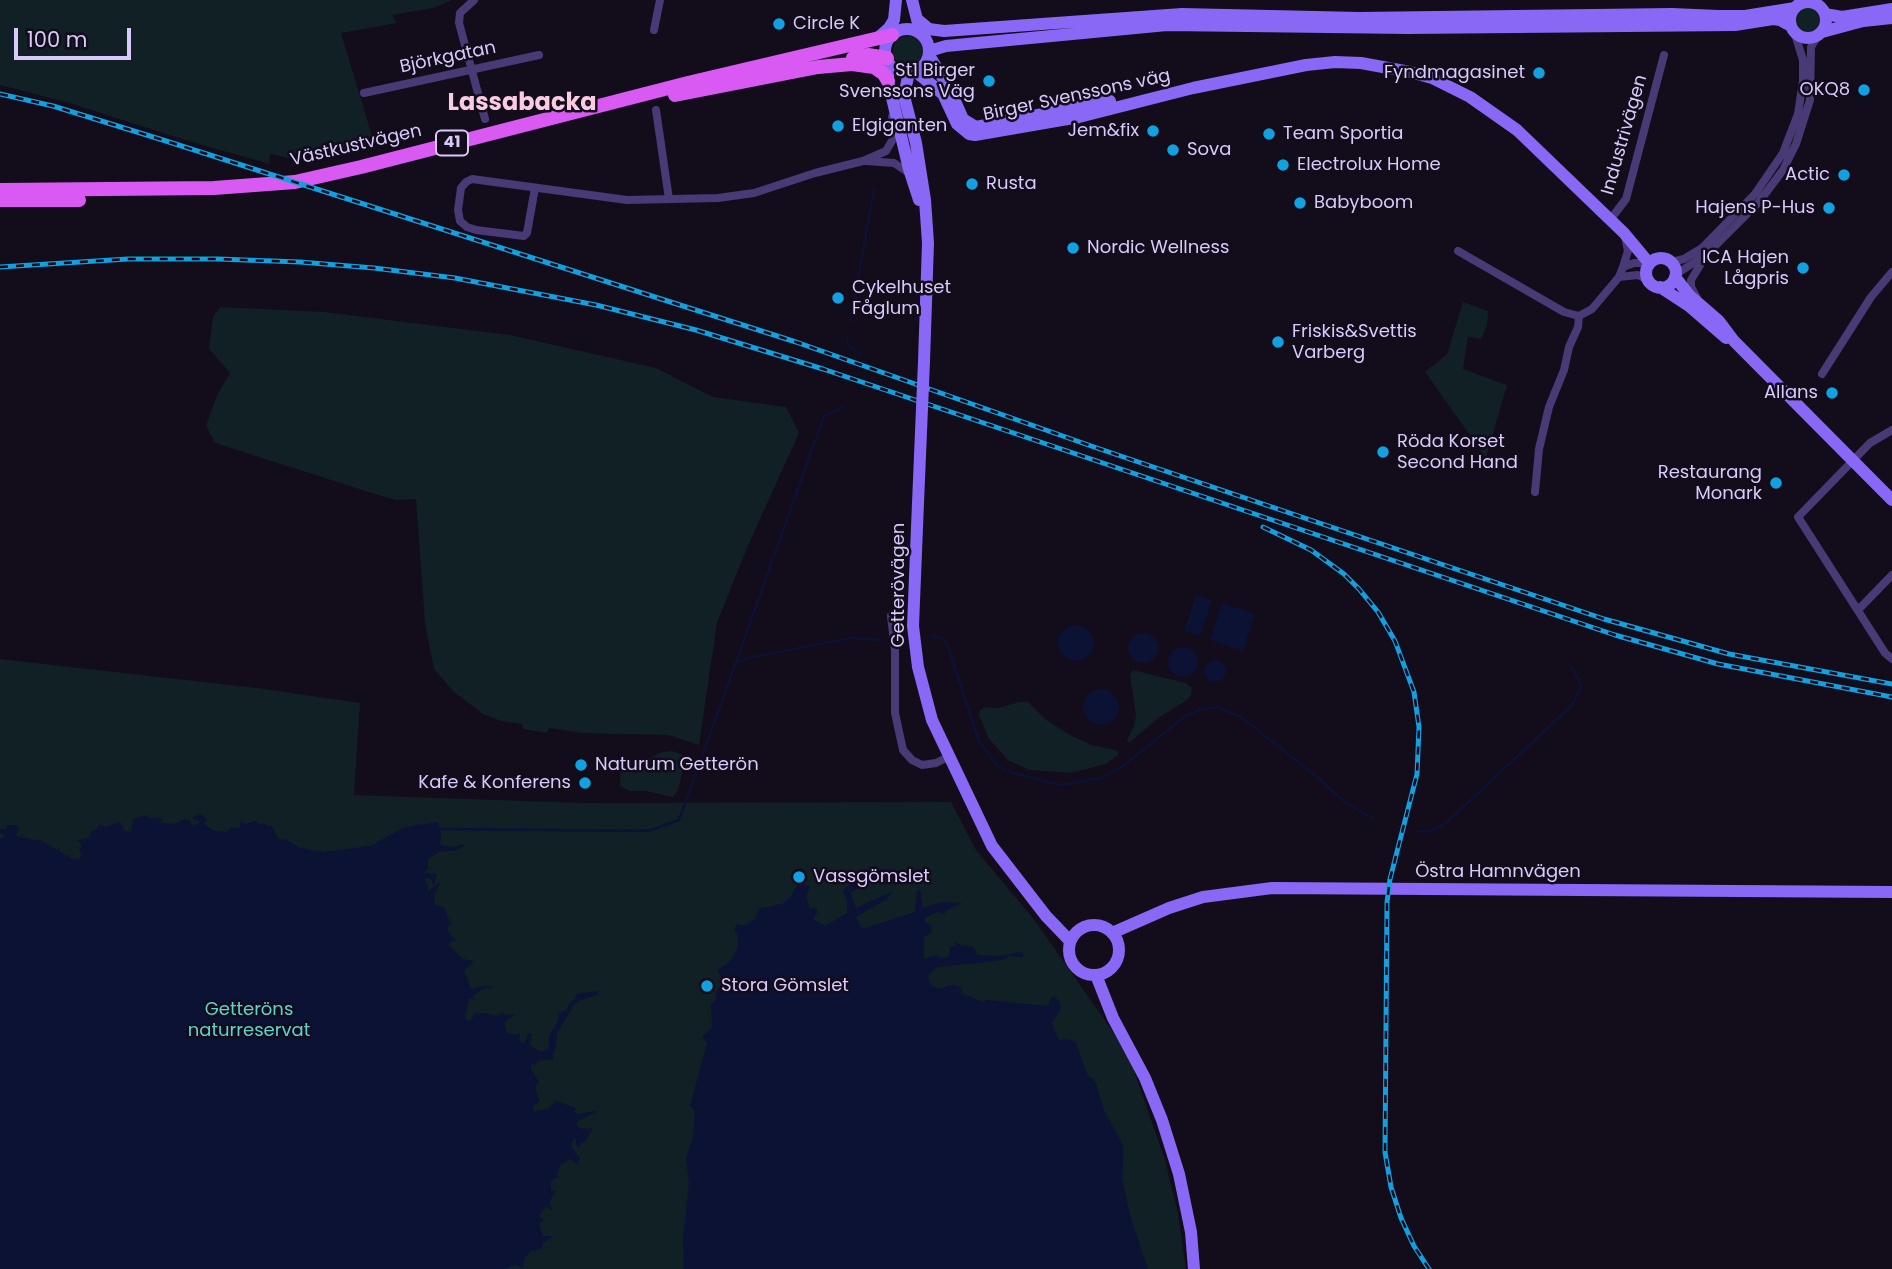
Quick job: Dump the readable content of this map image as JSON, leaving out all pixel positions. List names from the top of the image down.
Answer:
{
  "streets": {
    "main road": ["41", "Västkustvägen"],
    "street": [
      "Björkgatan",
      "Birger Svenssons väg",
      "Industrivägen",
      "Getterövägen",
      "Östra Hamnvägen"
    ]
  },
  "crossings": [
    ["Birger Svenssons väg", "Industrivägen"],
    ["Birger Svenssons väg", "41"],
    ["Birger Svenssons väg", "Västkustvägen"],
    ["Birger Svenssons väg", "Getterövägen"],
    ["41", "Västkustvägen"],
    ["41", "Getterövägen"],
    ["Västkustvägen", "Getterövägen"],
    ["Getterövägen", "Östra Hamnvägen"]
  ],
  "districts": ["Lassabacka"],
  "parks": ["Getteröns naturreservat"],
  "places": [
    "Circle K",
    "Fyndmagasinet",
    "St1 Birger Svenssons Väg",
    "OKQ8",
    "Elgiganten",
    "Jem&fix",
    "Team Sportia",
    "Sova",
    "Electrolux Home",
    "Actic",
    "Rusta",
    "Babyboom",
    "Hajens P-Hus",
    "Nordic Wellness",
    "ICA Hajen Lågpris",
    "Cykelhuset Fåglum",
    "Friskis&Svettis Varberg",
    "Allans",
    "Röda Korset Second Hand",
    "Restaurang Monark",
    "Naturum Getterön",
    "Kafe & Konferens",
    "Vassgömslet",
    "Stora Gömslet"
  ],
  "scale_bar": "100 m"
}
